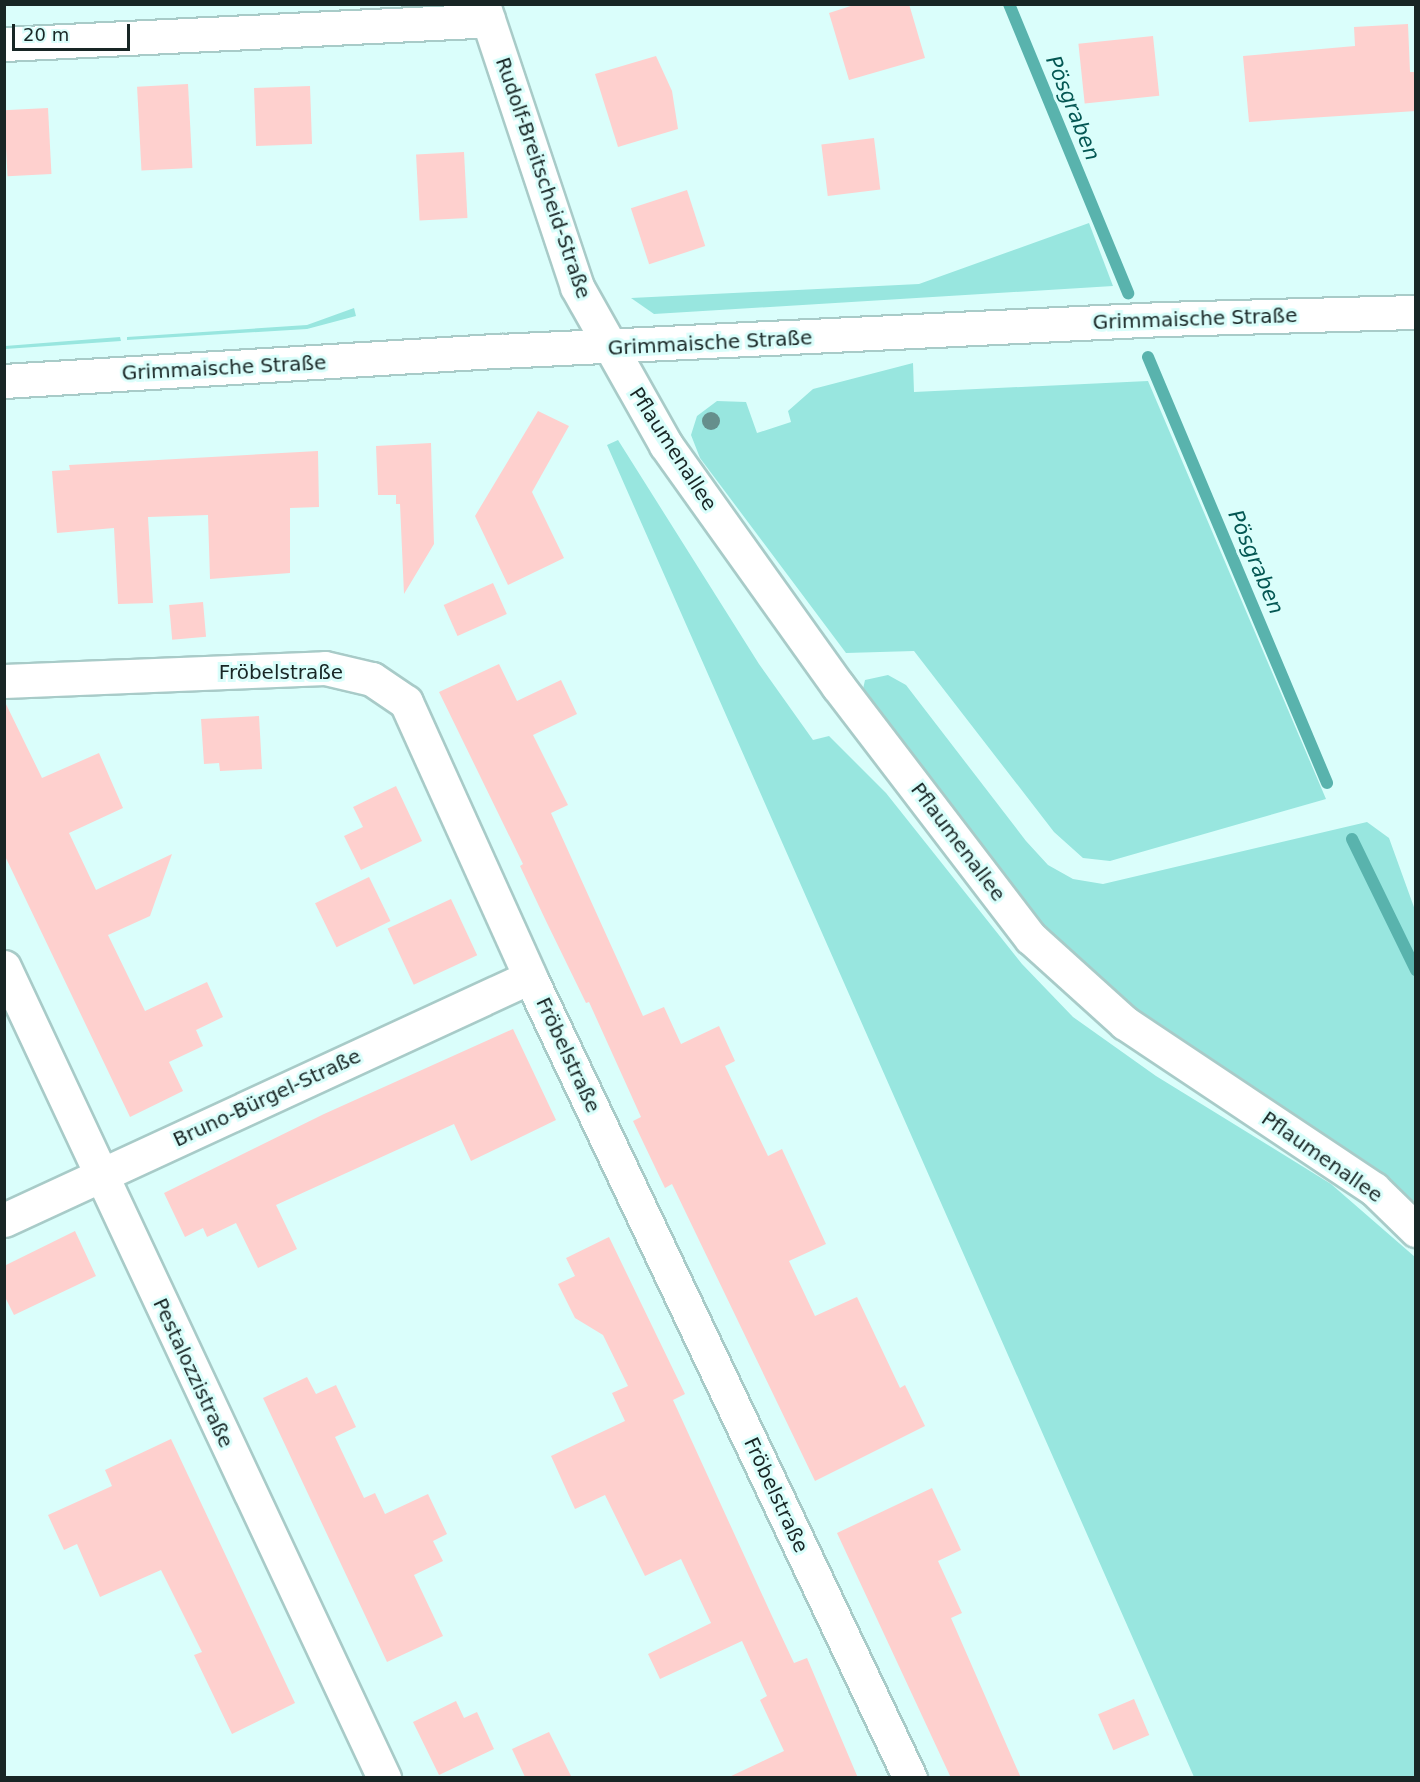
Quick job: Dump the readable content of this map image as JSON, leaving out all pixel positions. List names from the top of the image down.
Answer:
{
  "streets": {
    "street": [
      "Rudolf-Breitscheid-Straße",
      "Grimmaische Straße",
      "Pflaumenallee",
      "Fröbelstraße",
      "Bruno-Bürgel-Straße",
      "Pestalozzistraße"
    ]
  },
  "crossings": [
    ["Rudolf-Breitscheid-Straße", "Grimmaische Straße"],
    ["Rudolf-Breitscheid-Straße", "Pflaumenallee"],
    ["Grimmaische Straße", "Pflaumenallee"],
    ["Fröbelstraße", "Bruno-Bürgel-Straße"],
    ["Bruno-Bürgel-Straße", "Pestalozzistraße"]
  ],
  "water": ["Pösgraben"],
  "scale_bar": "20 m"
}
